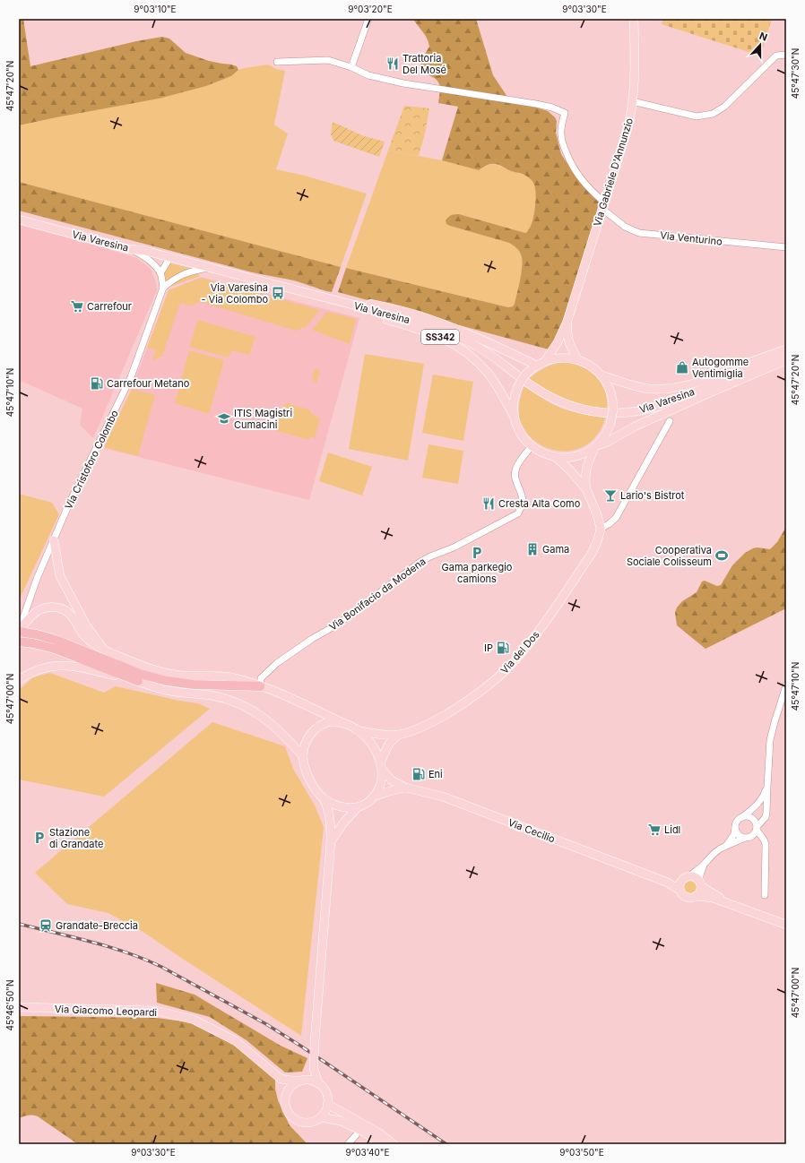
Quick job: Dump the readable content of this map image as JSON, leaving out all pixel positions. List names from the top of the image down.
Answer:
{
  "streets": {
    "main road": [
      "Via Gabriele D'Annunzio",
      "Via Varesina",
      "SS342",
      "Via del Dos",
      "Via Cecilio",
      "Via Giacomo Leopardi"
    ],
    "street": ["Via Venturino", "Via Cristoforo Colombo", "Via Bonifacio da Modena"]
  },
  "crossings": [
    ["Via Gabriele D'Annunzio", "Via Venturino"],
    ["Via Gabriele D'Annunzio", "SS342"],
    ["Via Gabriele D'Annunzio", "Via Bonifacio da Modena"],
    ["Via Varesina", "SS342"],
    ["SS342", "Via Bonifacio da Modena"],
    ["Via del Dos", "Via Cecilio"]
  ],
  "places": {
    "restaurant": ["Trattoria Del Mosé", "Cresta Alta Como"],
    "bus stop": ["Via Varesina - Via Colombo"],
    "supermarket": ["Carrefour", "Lidl"],
    "shop": ["Autogomme Ventimiglia"],
    "fuel station": ["Carrefour Metano", "IP", "Eni"],
    "school or university": ["ITIS Magistri Cumacini"],
    "bar": ["Lario's Bistrot"],
    "building": ["Gama"],
    "parking": ["Gama parkegio camions", "Stazione di Grandate"],
    "sports": ["Cooperativa Sociale Colisseum"],
    "station": ["Grandate-Breccia"]
  },
  "north": "top",
  "coordinates": [
    "9°03'10\"E",
    "9°03'20\"E",
    "9°03'30\"E",
    "45°47'30\"N",
    "45°47'20\"N",
    "45°47'10\"N",
    "45°47'00\"N",
    "45°46'50\"N",
    "9°03'40\"E",
    "9°03'50\"E"
  ]
}
